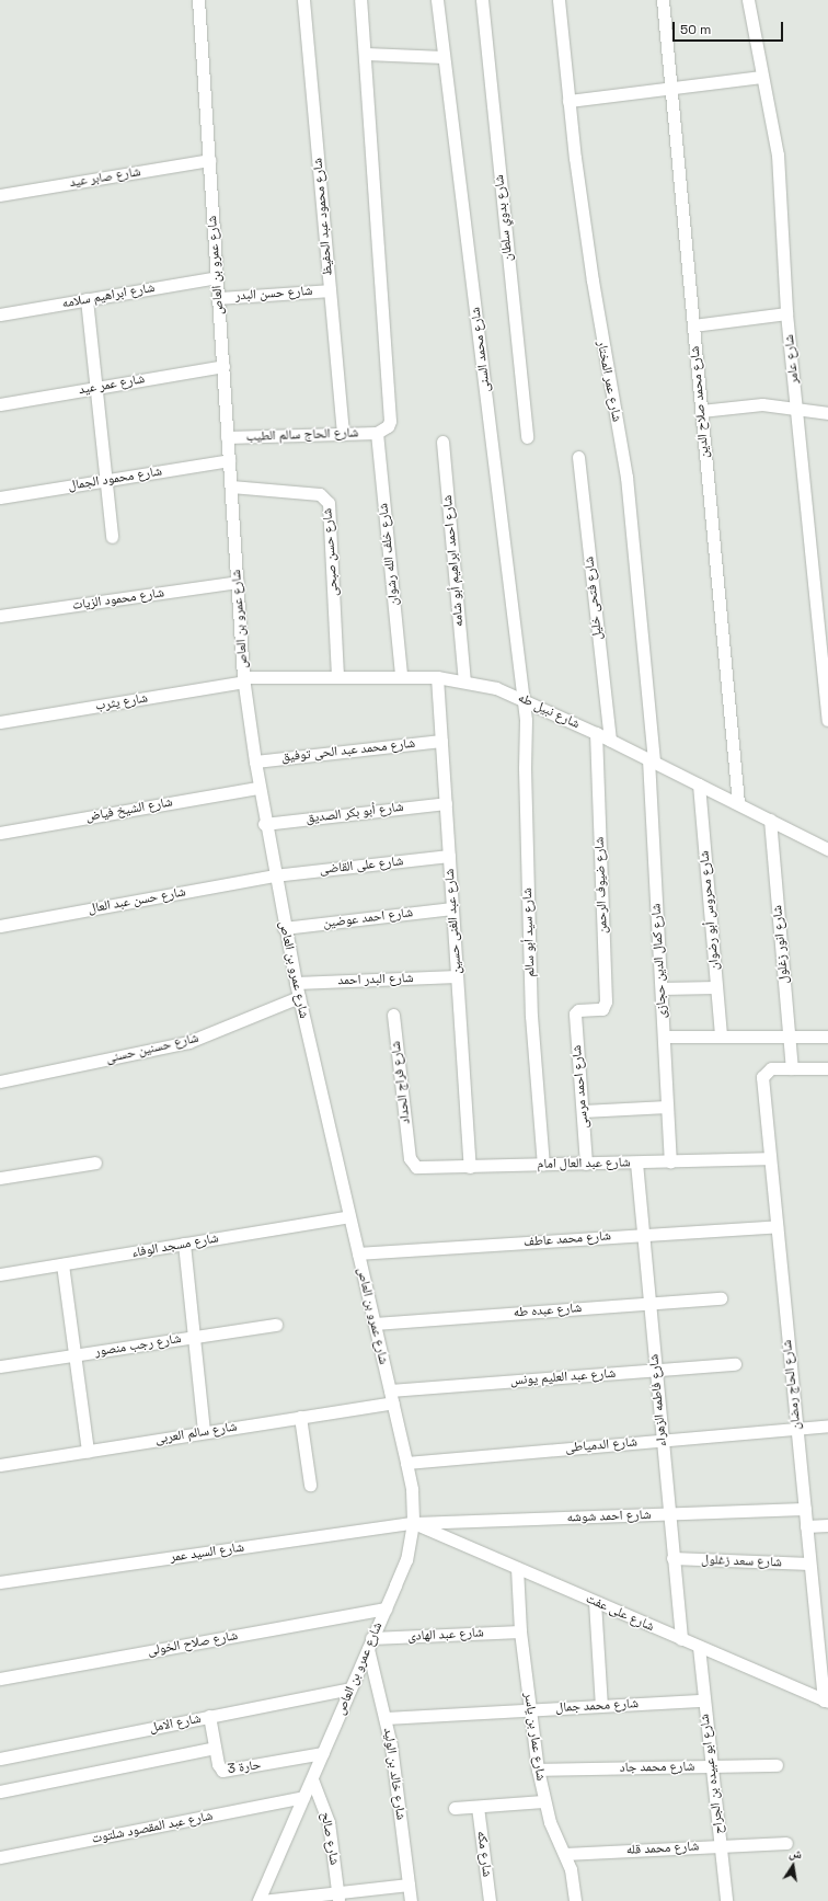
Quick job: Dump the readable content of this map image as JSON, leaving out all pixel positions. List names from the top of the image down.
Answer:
{
  "streets": {
    "street": [
      "شارع صابر عيد",
      "شارع محمود عبد الحفيظ",
      "شارع بدوي سلطان",
      "شارع عمرو بن العاص",
      "شارع حسن البدر",
      "شارع ابراهيم سلامه",
      "شارع محمد السنى",
      "شارع عامر",
      "شارع عمر المختار",
      "شارع عمر عيد",
      "شارع محمد صلاح الدين",
      "شارع الحاج سالم الطيب",
      "شارع محمود الجمال",
      "شارع حسن صبحى",
      "شارع خلف الله رشوان",
      "شارع احمد ابراهيم أبو شامه",
      "شارع فتحى خليل",
      "شارع محمود الزيات",
      "شارع يثرب",
      "شارع نبيل طه",
      "شارع محمد عبد الحى توفيق",
      "شارع الشيخ فياض",
      "شارع أبو بكر الصديق",
      "شارع على القاضى",
      "شارع ضيوف الرحمن",
      "شارع حسن عبد العال",
      "شارع محروس أبو رضوان",
      "شارع احمد عوضين",
      "شارع عبد الغنى حسين",
      "شارع سيد أبو سالم",
      "شارع انور زغلول",
      "شارع كمال الدين حجازى",
      "شارع البدر احمد",
      "شارع حسنين حسنى",
      "شارع فراج الحداد",
      "شارع احمد مرسى",
      "شارع عبد العال امام",
      "شارع محمد عاطف",
      "شارع مسجد الوفاء",
      "شارع عبده طه",
      "شارع رجب منصور",
      "شارع عبد العليم يونس",
      "شارع الحاج رمضان",
      "شارع فاطمه الزهراء",
      "شارع سالم العربى",
      "شارع الدمياطى",
      "شارع احمد شوشه",
      "شارع السيد عمر",
      "شارع سعد زغلول",
      "شارع على عفت",
      "شارع عبد الهادى",
      "شارع صلاح الخولى",
      "شارع محمد جمال",
      "شارع الامل",
      "شارع عمار بن ياسر",
      "حارة 3",
      "شارع محمد جاد",
      "شارع خالد بن الوليد",
      "شارع ابو عبيده بن الجراح",
      "شارع عبد المقصود شلتوت",
      "شارع صالح",
      "شارع محمد قله",
      "شارع مكه"
    ]
  },
  "crossings": [
    ["شارع صابر عيد", "شارع عمرو بن العاص"],
    ["شارع محمود عبد الحفيظ", "شارع حسن البدر"],
    ["شارع محمود عبد الحفيظ", "شارع الحاج سالم الطيب"],
    ["شارع عمرو بن العاص", "شارع حسن البدر"],
    ["شارع عمرو بن العاص", "شارع ابراهيم سلامه"],
    ["شارع عمرو بن العاص", "شارع عمر عيد"],
    ["شارع عمرو بن العاص", "شارع الحاج سالم الطيب"],
    ["شارع عمرو بن العاص", "شارع محمود الجمال"],
    ["شارع عمرو بن العاص", "شارع حسن صبحى"],
    ["شارع عمرو بن العاص", "شارع محمود الزيات"],
    ["شارع عمرو بن العاص", "شارع يثرب"],
    ["شارع عمرو بن العاص", "شارع نبيل طه"],
    ["شارع عمرو بن العاص", "شارع محمد عبد الحى توفيق"],
    ["شارع عمرو بن العاص", "شارع الشيخ فياض"],
    ["شارع عمرو بن العاص", "شارع أبو بكر الصديق"],
    ["شارع عمرو بن العاص", "شارع على القاضى"],
    ["شارع عمرو بن العاص", "شارع حسن عبد العال"],
    ["شارع عمرو بن العاص", "شارع احمد عوضين"],
    ["شارع عمرو بن العاص", "شارع البدر احمد"],
    ["شارع عمرو بن العاص", "شارع حسنين حسنى"],
    ["شارع عمرو بن العاص", "شارع محمد عاطف"],
    ["شارع عمرو بن العاص", "شارع مسجد الوفاء"],
    ["شارع عمرو بن العاص", "شارع عبده طه"],
    ["شارع عمرو بن العاص", "شارع عبد العليم يونس"],
    ["شارع عمرو بن العاص", "شارع سالم العربى"],
    ["شارع عمرو بن العاص", "شارع الدمياطى"],
    ["شارع عمرو بن العاص", "شارع احمد شوشه"],
    ["شارع عمرو بن العاص", "شارع السيد عمر"],
    ["شارع عمرو بن العاص", "شارع على عفت"],
    ["شارع عمرو بن العاص", "شارع عبد الهادى"],
    ["شارع عمرو بن العاص", "شارع صلاح الخولى"],
    ["شارع عمرو بن العاص", "شارع الامل"],
    ["شارع عمرو بن العاص", "حارة 3"],
    ["شارع عمرو بن العاص", "شارع خالد بن الوليد"],
    ["شارع عمرو بن العاص", "شارع عبد المقصود شلتوت"],
    ["شارع عمرو بن العاص", "شارع صالح"],
    ["شارع محمد السنى", "شارع نبيل طه"],
    ["شارع محمد السنى", "شارع سيد أبو سالم"],
    ["شارع عمر المختار", "شارع نبيل طه"],
    ["شارع عمر المختار", "شارع كمال الدين حجازى"],
    ["شارع محمد صلاح الدين", "شارع نبيل طه"],
    ["شارع الحاج سالم الطيب", "شارع خلف الله رشوان"],
    ["شارع حسن صبحى", "شارع نبيل طه"],
    ["شارع خلف الله رشوان", "شارع نبيل طه"],
    ["شارع احمد ابراهيم أبو شامه", "شارع نبيل طه"],
    ["شارع فتحى خليل", "شارع نبيل طه"],
    ["شارع يثرب", "شارع نبيل طه"],
    ["شارع نبيل طه", "شارع ضيوف الرحمن"],
    ["شارع نبيل طه", "شارع محروس أبو رضوان"],
    ["شارع نبيل طه", "شارع عبد الغنى حسين"],
    ["شارع نبيل طه", "شارع سيد أبو سالم"],
    ["شارع نبيل طه", "شارع انور زغلول"],
    ["شارع نبيل طه", "شارع كمال الدين حجازى"],
    ["شارع محمد عبد الحى توفيق", "شارع عبد الغنى حسين"],
    ["شارع أبو بكر الصديق", "شارع عبد الغنى حسين"],
    ["شارع على القاضى", "شارع حسن عبد العال"],
    ["شارع على القاضى", "شارع عبد الغنى حسين"],
    ["شارع ضيوف الرحمن", "شارع احمد مرسى"],
    ["شارع احمد عوضين", "شارع عبد الغنى حسين"],
    ["شارع عبد الغنى حسين", "شارع البدر احمد"],
    ["شارع عبد الغنى حسين", "شارع عبد العال امام"],
    ["شارع سيد أبو سالم", "شارع عبد العال امام"],
    ["شارع انور زغلول", "شارع الحاج رمضان"],
    ["شارع كمال الدين حجازى", "شارع عبد العال امام"],
    ["شارع فراج الحداد", "شارع عبد العال امام"],
    ["شارع احمد مرسى", "شارع عبد العال امام"],
    ["شارع عبد العال امام", "شارع الحاج رمضان"],
    ["شارع عبد العال امام", "شارع فاطمه الزهراء"],
    ["شارع محمد عاطف", "شارع الحاج رمضان"],
    ["شارع محمد عاطف", "شارع فاطمه الزهراء"],
    ["شارع عبده طه", "شارع فاطمه الزهراء"],
    ["شارع عبد العليم يونس", "شارع فاطمه الزهراء"],
    ["شارع عبد العليم يونس", "شارع سالم العربى"],
    ["شارع الحاج رمضان", "شارع الدمياطى"],
    ["شارع الحاج رمضان", "شارع احمد شوشه"],
    ["شارع الحاج رمضان", "شارع سعد زغلول"],
    ["شارع الحاج رمضان", "شارع على عفت"],
    ["شارع فاطمه الزهراء", "شارع الدمياطى"],
    ["شارع فاطمه الزهراء", "شارع احمد شوشه"],
    ["شارع فاطمه الزهراء", "شارع سعد زغلول"],
    ["شارع فاطمه الزهراء", "شارع على عفت"],
    ["شارع احمد شوشه", "شارع السيد عمر"],
    ["شارع احمد شوشه", "شارع على عفت"],
    ["شارع السيد عمر", "شارع على عفت"],
    ["شارع على عفت", "شارع عمار بن ياسر"],
    ["شارع على عفت", "شارع ابو عبيده بن الجراح"],
    ["شارع عبد الهادى", "شارع عمار بن ياسر"],
    ["شارع عبد الهادى", "شارع خالد بن الوليد"],
    ["شارع محمد جمال", "شارع عمار بن ياسر"],
    ["شارع محمد جمال", "شارع خالد بن الوليد"],
    ["شارع محمد جمال", "شارع ابو عبيده بن الجراح"],
    ["شارع الامل", "حارة 3"],
    ["شارع عمار بن ياسر", "شارع محمد جاد"],
    ["شارع عمار بن ياسر", "شارع محمد قله"],
    ["شارع محمد جاد", "شارع ابو عبيده بن الجراح"],
    ["شارع ابو عبيده بن الجراح", "شارع محمد قله"]
  ],
  "scale_bar": "50 m",
  "north": "top"
}
